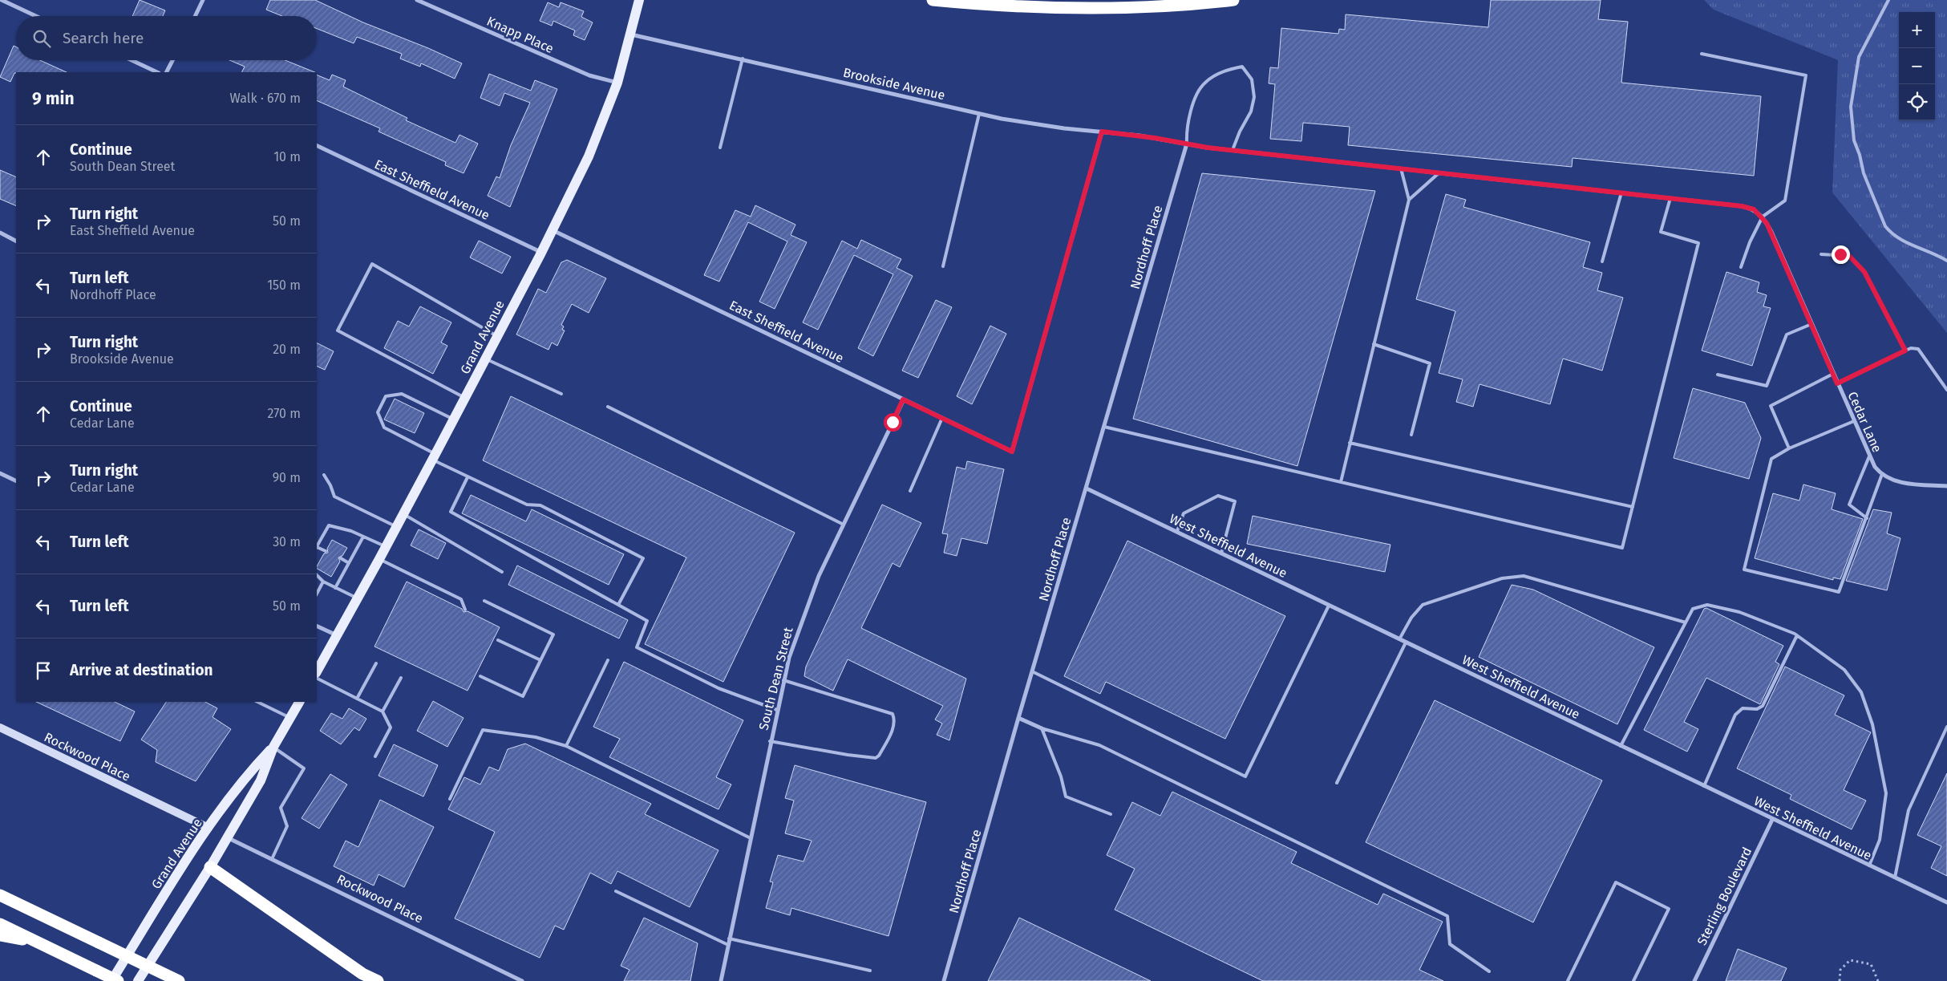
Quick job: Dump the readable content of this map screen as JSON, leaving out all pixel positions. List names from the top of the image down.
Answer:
{
  "streets": {
    "main road": ["Grand Avenue"],
    "street": [
      "Knapp Place",
      "Brookside Avenue",
      "East Sheffield Avenue",
      "Nordhoff Place",
      "Cedar Lane",
      "West Sheffield Avenue",
      "South Dean Street",
      "Rockwood Place",
      "Sterling Boulevard"
    ]
  },
  "crossings": [
    ["Knapp Place", "Grand Avenue"],
    ["Brookside Avenue", "East Sheffield Avenue"],
    ["Brookside Avenue", "Nordhoff Place"],
    ["Brookside Avenue", "Grand Avenue"],
    ["East Sheffield Avenue", "Grand Avenue"],
    ["East Sheffield Avenue", "South Dean Street"],
    ["Nordhoff Place", "West Sheffield Avenue"],
    ["Grand Avenue", "Rockwood Place"],
    ["West Sheffield Avenue", "Sterling Boulevard"]
  ],
  "page": {
    "map_buttons": ["+", "−"],
    "search": "Search here",
    "heading": ["9 min", "Walk · 670 m"],
    "list": [
      ["Continue", "South Dean Street", "10 m"],
      ["Turn right", "East Sheffield Avenue", "50 m"],
      ["Turn left", "Nordhoff Place", "150 m"],
      ["Turn right", "Brookside Avenue", "20 m"],
      ["Continue", "Cedar Lane", "270 m"],
      ["Turn right", "Cedar Lane", "90 m"],
      ["Turn left", "30 m"],
      ["Turn left", "50 m"],
      "Arrive at destination"
    ]
  }
}
